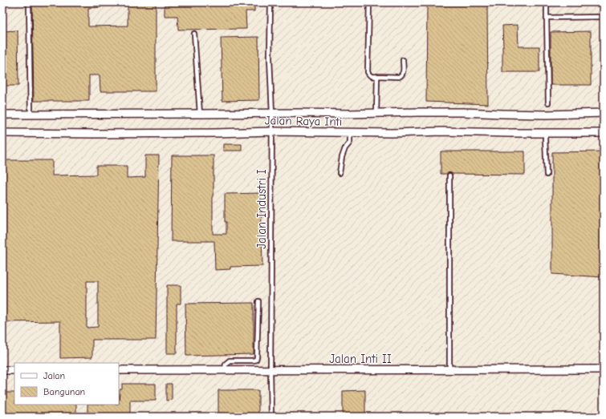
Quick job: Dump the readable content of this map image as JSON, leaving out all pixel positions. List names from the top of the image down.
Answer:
{
  "streets": {
    "street": ["Jalan Raya Inti", "Jalan Inti II"],
    "lane": ["Jalan Industri I"]
  },
  "crossings": [
    ["Jalan Raya Inti", "Jalan Industri I"],
    ["Jalan Industri I", "Jalan Inti II"]
  ],
  "legend": ["Jalan", "Bangunan"]
}
